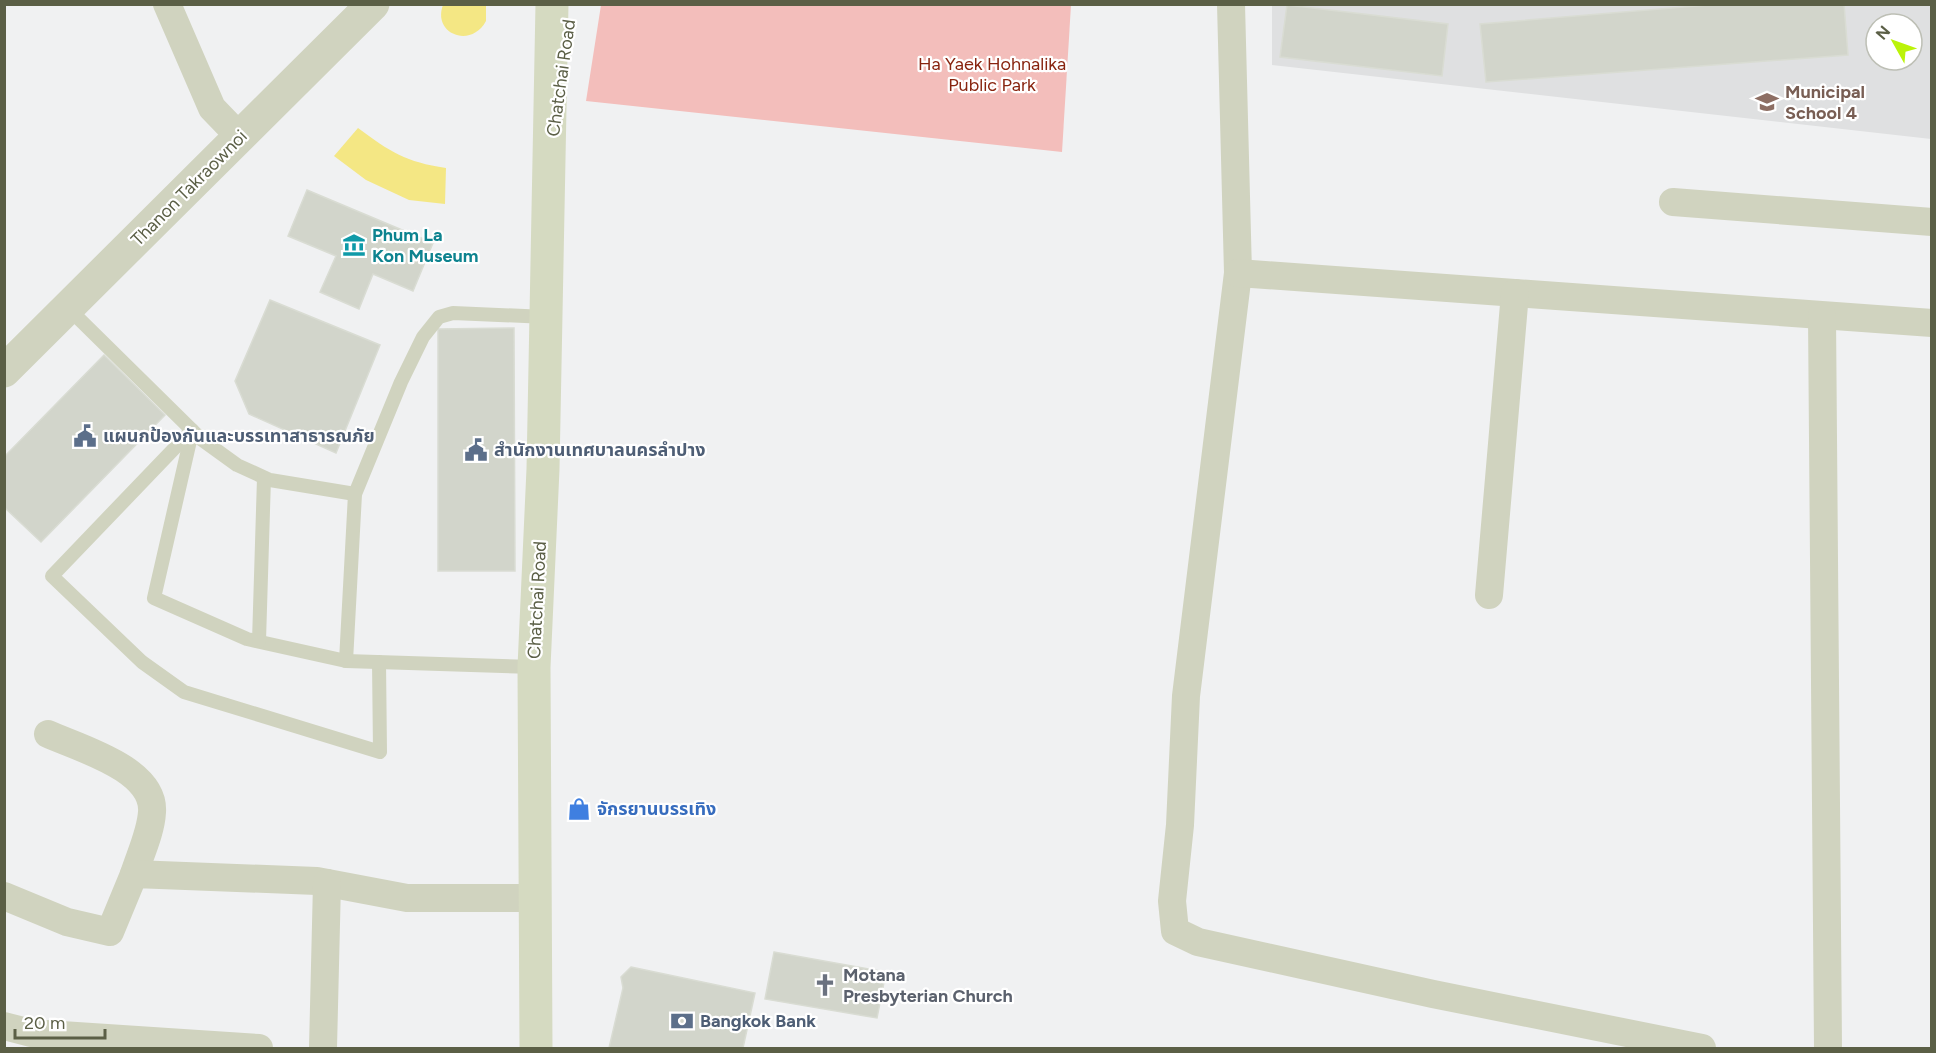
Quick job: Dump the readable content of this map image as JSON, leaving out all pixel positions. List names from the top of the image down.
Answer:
{
  "streets": {
    "main road": ["Chatchai Road"],
    "street": ["Thanon Takraownoi"]
  },
  "parks": ["Ha Yaek Hohnalika Public Park"],
  "places": {
    "school or university": ["Municipal School 4"],
    "museum": ["Phum La Kon Museum"],
    "public building": ["แผนกป้องกันและบรรเทาสาธารณภัย", "สำนักงานเทศบาลนครลำปาง"],
    "shop": ["จักรยานบรรเทิง"],
    "church": ["Motana Presbyterian Church"],
    "bank": ["Bangkok Bank"]
  },
  "scale_bar": "20 m",
  "north": "top left"
}
